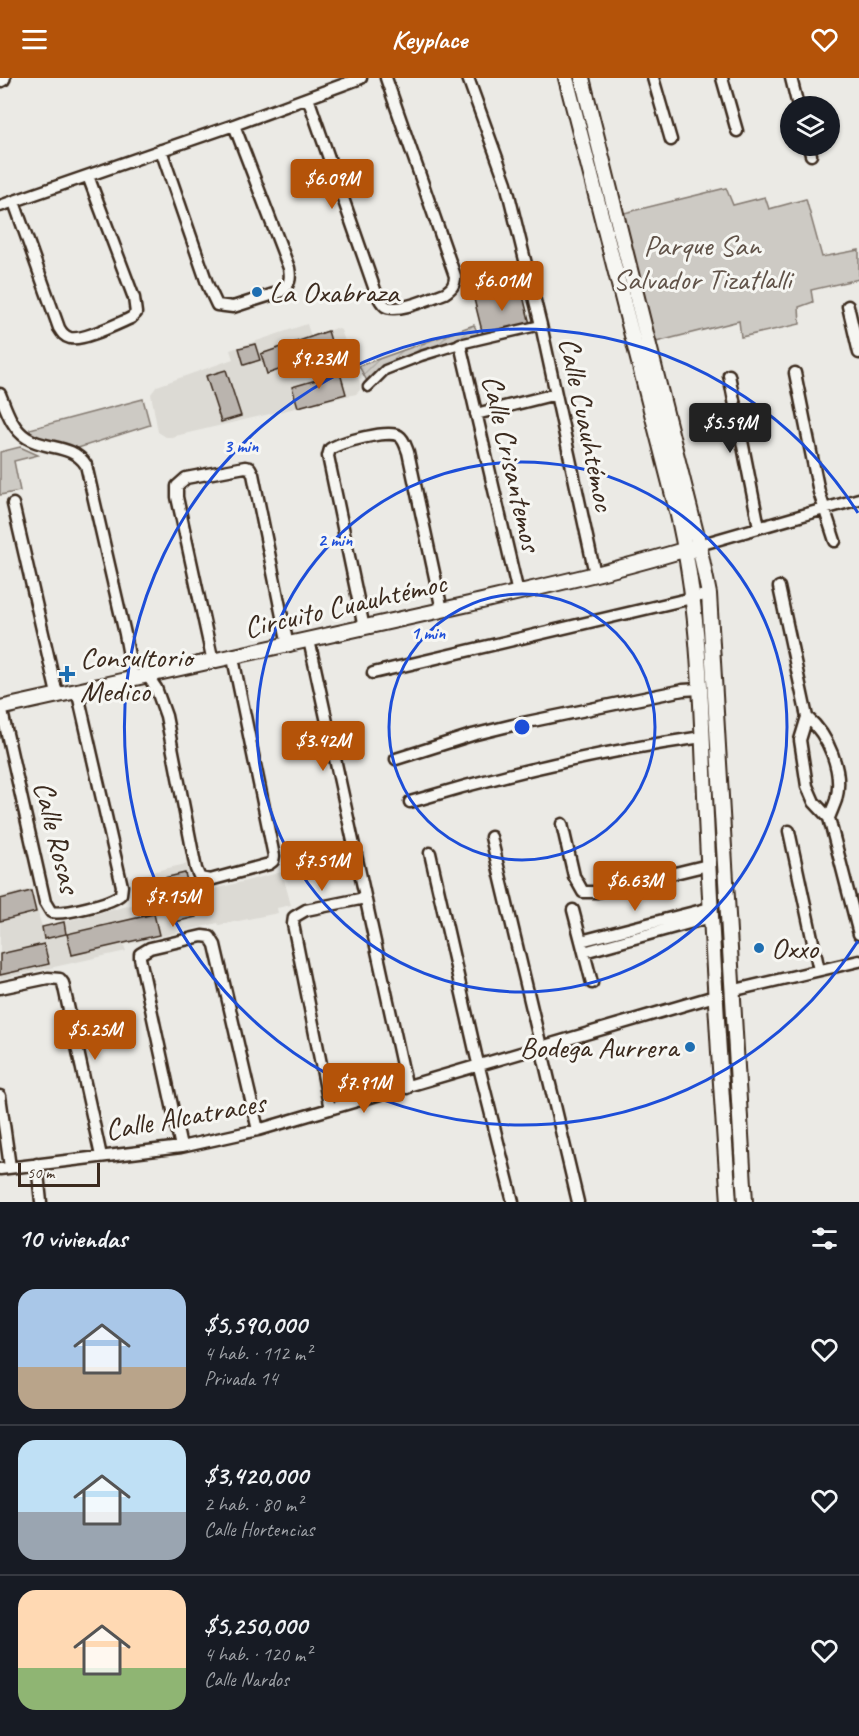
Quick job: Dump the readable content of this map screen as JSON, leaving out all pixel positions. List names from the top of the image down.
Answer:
{
  "streets": {
    "street": [
      "Calle Cuauhtémoc",
      "Calle Crisantemos",
      "Circuito Cuauhtémoc",
      "Calle Rosas",
      "Calle Alcatraces"
    ]
  },
  "crossings": [
    ["Calle Cuauhtémoc", "Circuito Cuauhtémoc"],
    ["Calle Crisantemos", "Circuito Cuauhtémoc"],
    ["Circuito Cuauhtémoc", "Calle Rosas"]
  ],
  "parks": ["Parque San Salvador Tizatlalli"],
  "places": {
    "other": ["La Oxabraza", "Oxxo", "Bodega Aurrera"],
    "health": ["Consultorio Medico"]
  },
  "scale_bar": "50 m",
  "page": {
    "header": "Keyplace",
    "price": [
      "$6.09M",
      "$6.01M",
      "$9.23M",
      "$5.59M",
      "$3.42M",
      "$7.51M",
      "$6.63M",
      "$7.15M",
      "$5.25M",
      "$7.91M"
    ],
    "scale": "50 m",
    "heading": "10 viviendas",
    "list": [
      {
        "name": "$5,590,000",
        "note": "4 hab. · 112 m² · Privada 14"
      },
      {
        "name": "$3,420,000",
        "note": "2 hab. · 80 m² · Calle Hortencias"
      },
      {
        "name": "$5,250,000",
        "note": "4 hab. · 120 m² · Calle Nardos"
      }
    ]
  },
  "rings": ["3 min", "2 min", "1 min"]
}
